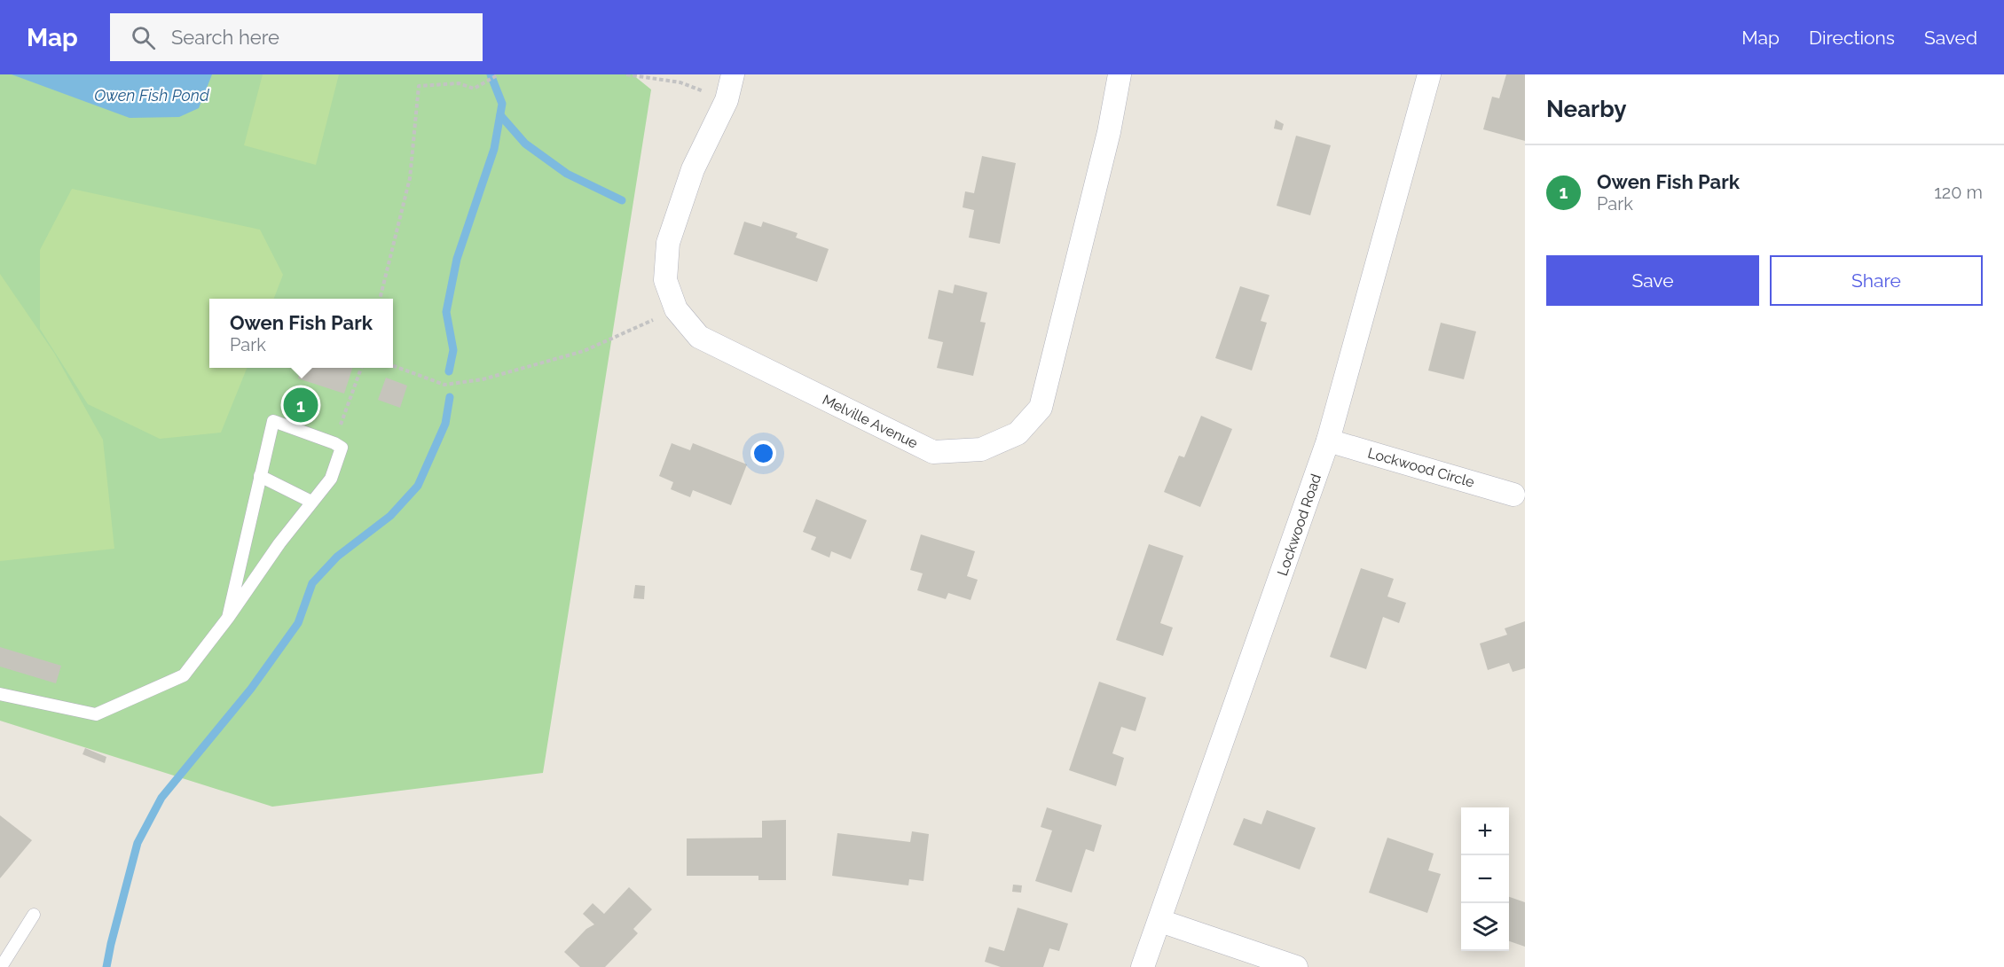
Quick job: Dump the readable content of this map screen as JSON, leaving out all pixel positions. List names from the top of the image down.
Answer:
{
  "streets": {
    "street": ["Melville Avenue", "Lockwood Circle", "Lockwood Road"]
  },
  "crossings": [
    ["Lockwood Circle", "Lockwood Road"]
  ],
  "water": ["Owen Fish Pond"],
  "page": {
    "header": "Map",
    "search": "Search here",
    "nav": ["Map", "Directions", "Saved"],
    "heading": "Nearby",
    "list": [
      {
        "mark": "1",
        "name": "Owen Fish Park",
        "note": "Park",
        "value": "120 m"
      }
    ],
    "buttons": ["Save", "Share"],
    "popup": ["Owen Fish Park", "Park"],
    "pins": "1",
    "map_buttons": ["+", "−"]
  }
}
